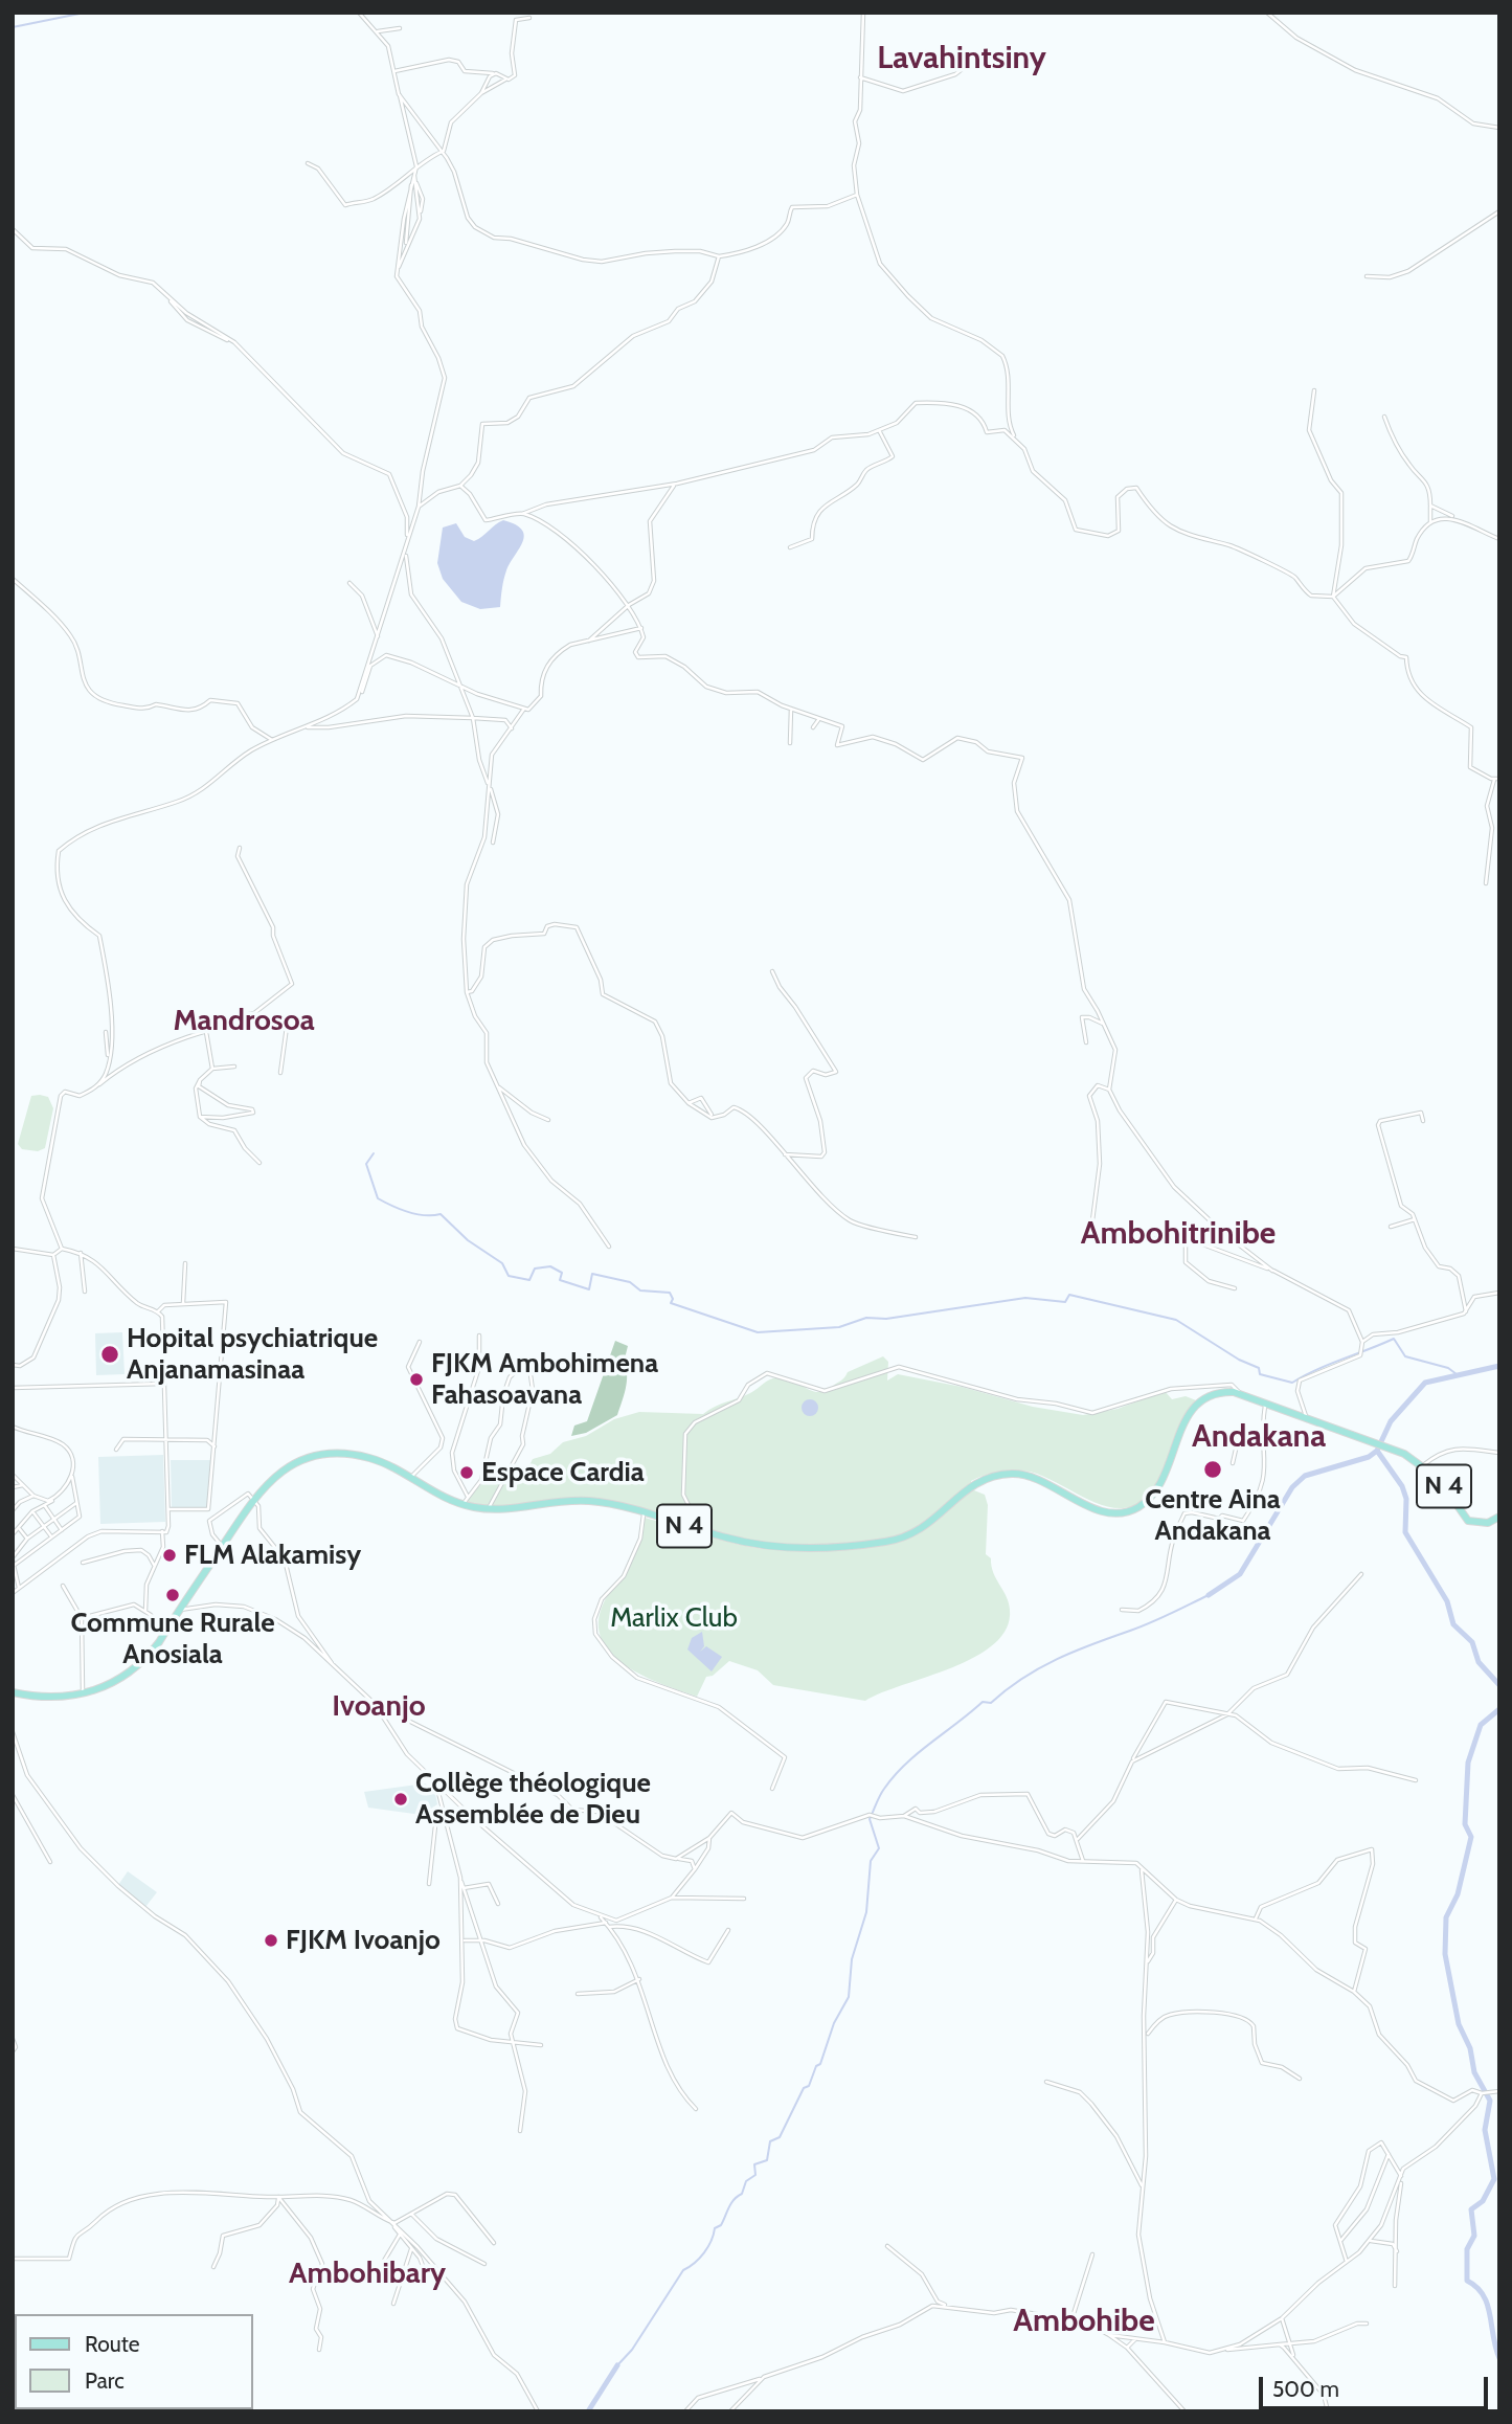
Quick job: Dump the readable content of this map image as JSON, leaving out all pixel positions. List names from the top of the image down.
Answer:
{
  "streets": {
    "main road": ["N 4"]
  },
  "districts": [
    "Lavahintsiny",
    "Mandrosoa",
    "Ambohitrinibe",
    "Andakana",
    "Ivoanjo",
    "Ambohibary",
    "Ambohibe"
  ],
  "parks": ["Marlix Club"],
  "places": [
    "Hopital psychiatrique Anjanamasinaa",
    "FJKM Ambohimena Fahasoavana",
    "Centre Aina Andakana",
    "Espace Cardia",
    "FLM Alakamisy",
    "Commune Rurale Anosiala",
    "Collège théologique Assemblée de Dieu",
    "FJKM Ivoanjo"
  ],
  "legend": ["Route", "Parc"],
  "scale_bar": "500 m"
}
